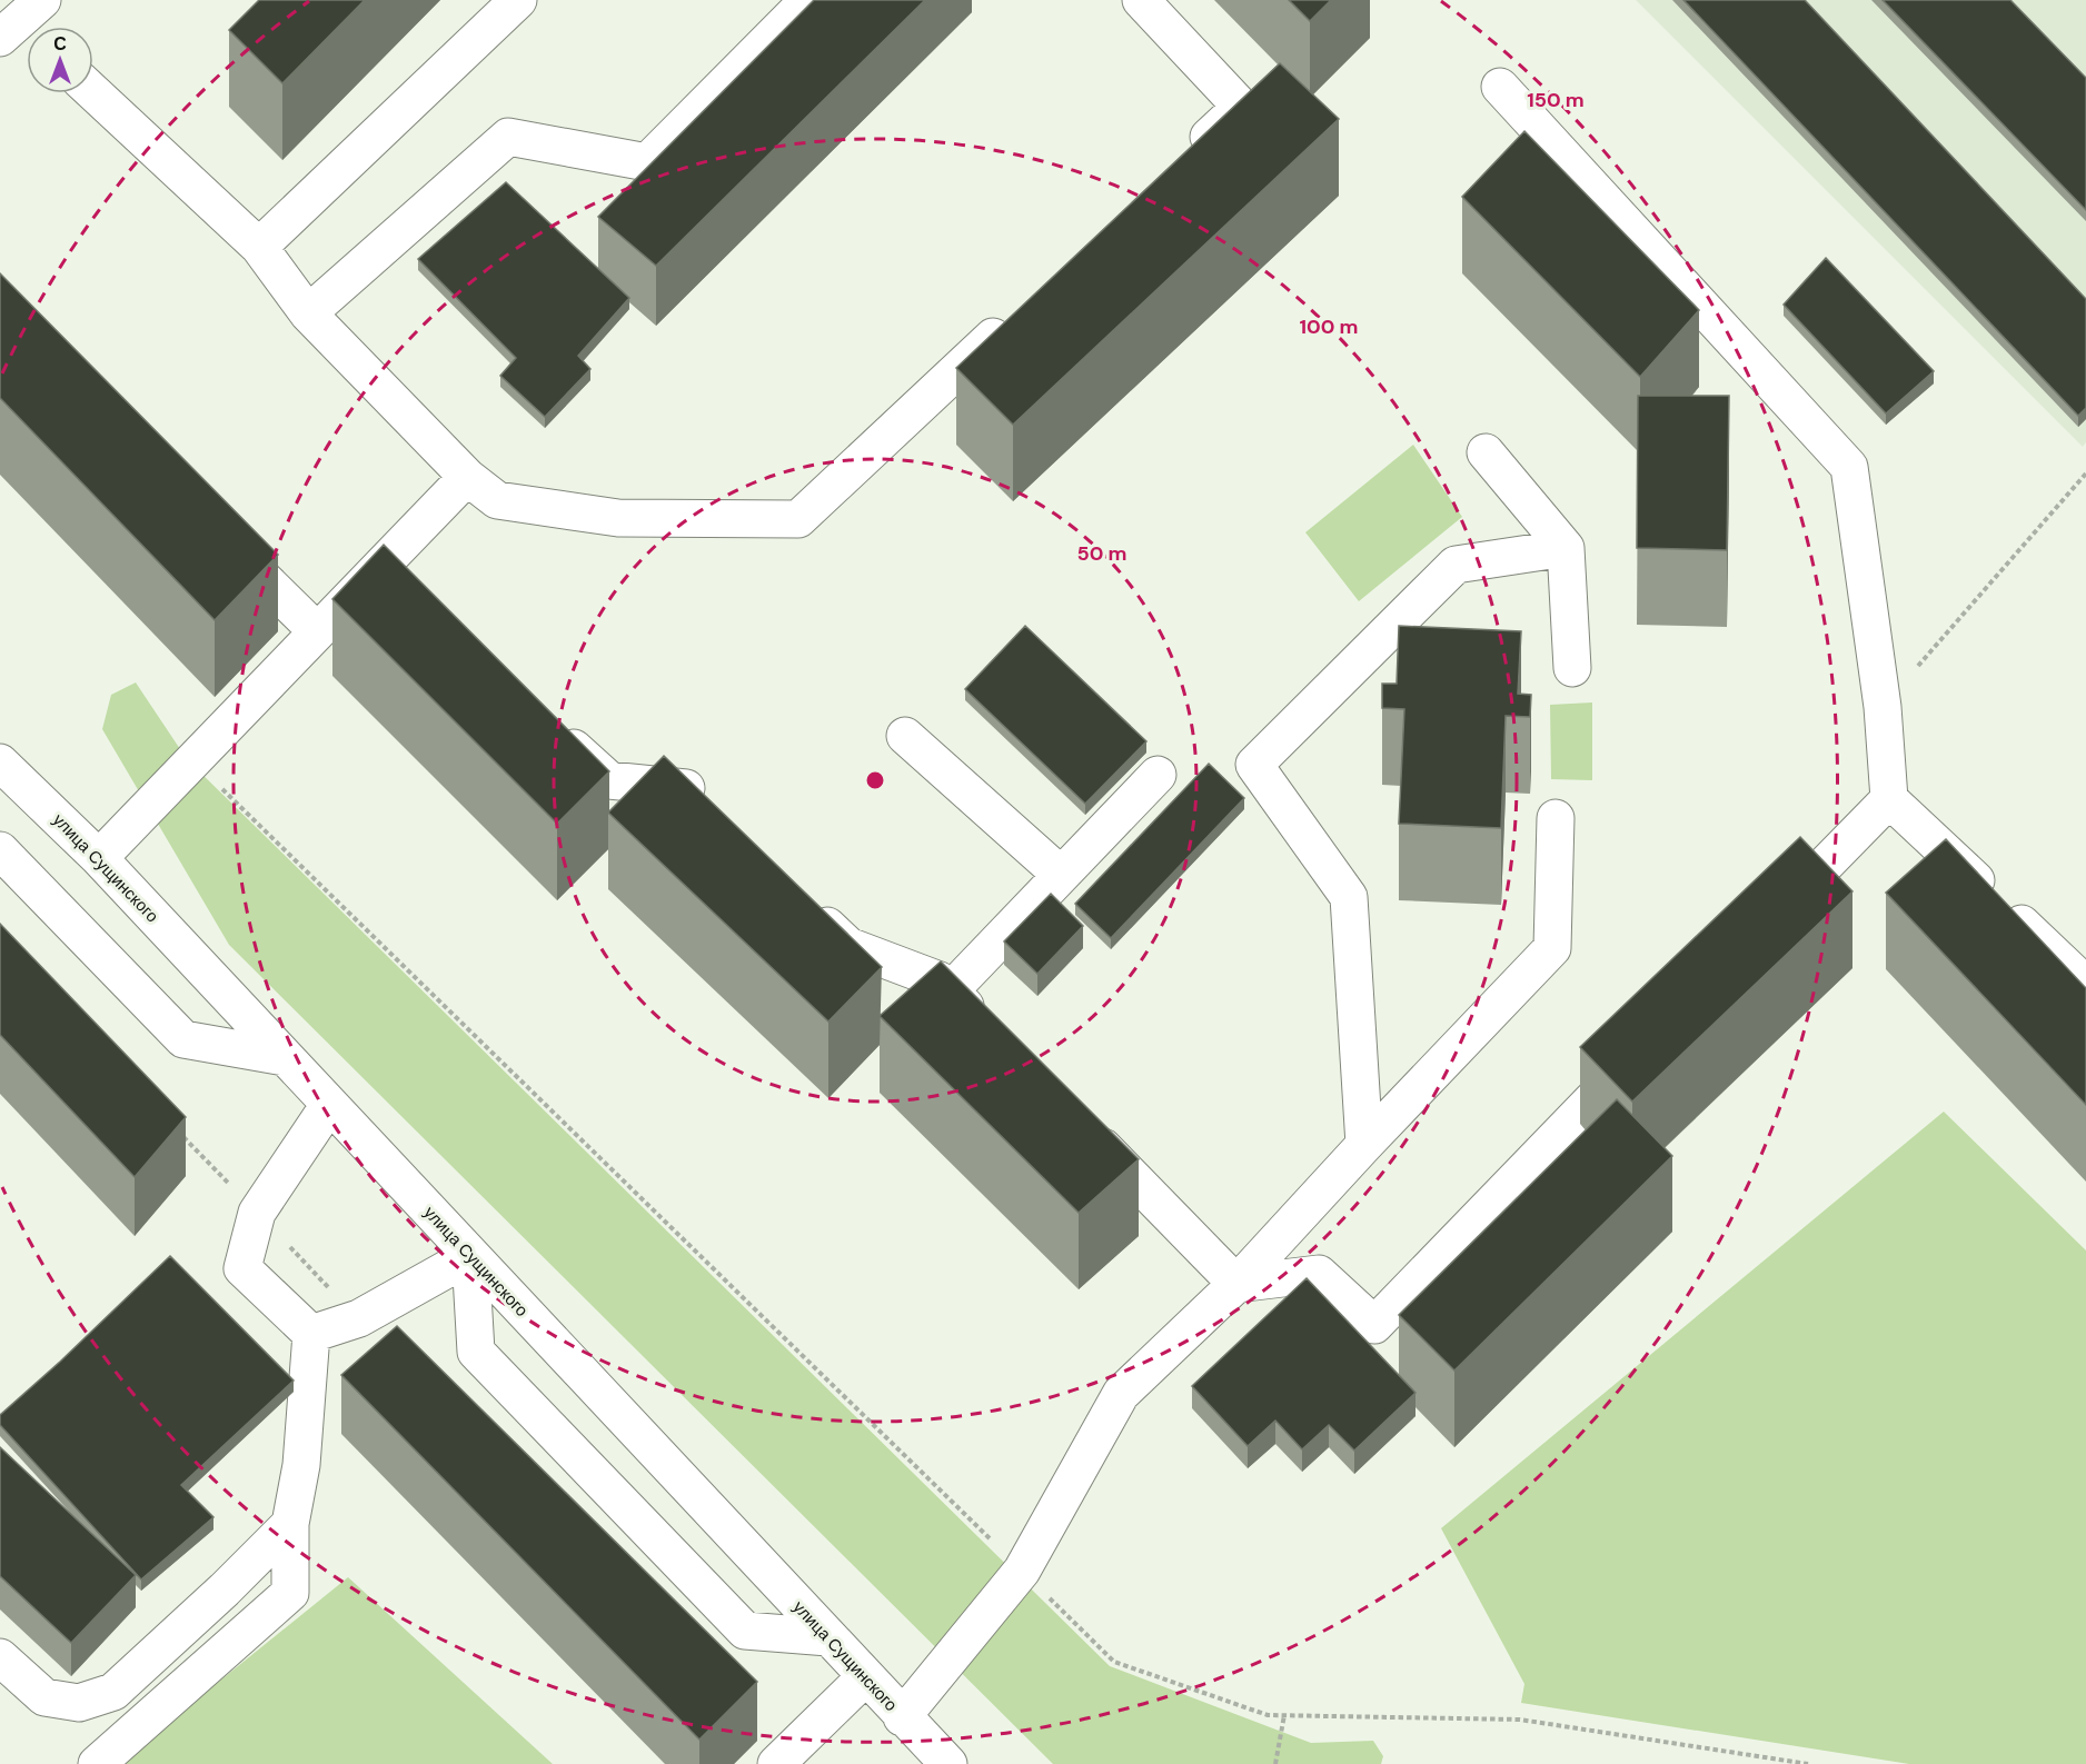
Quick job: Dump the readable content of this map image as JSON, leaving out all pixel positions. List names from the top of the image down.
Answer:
{
  "streets": {
    "street": ["улица Сущинского"]
  },
  "north": "top",
  "rings": ["150 m", "100 m", "50 m"]
}
